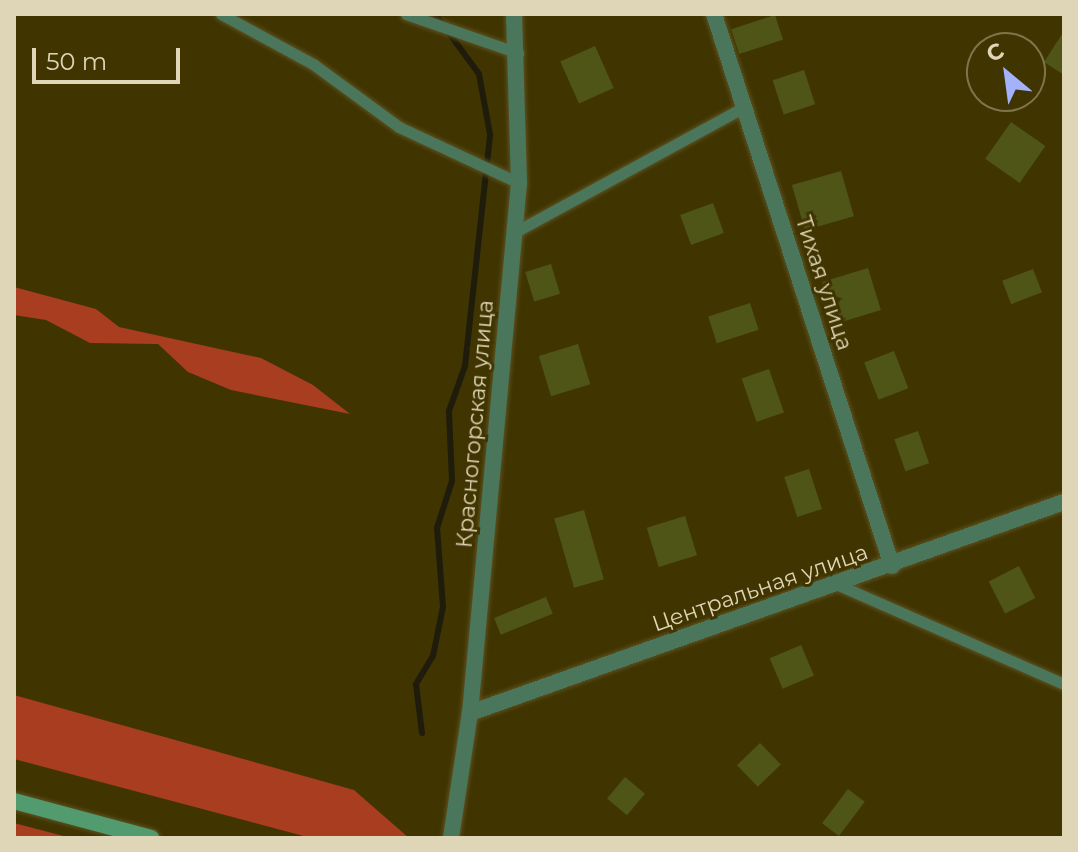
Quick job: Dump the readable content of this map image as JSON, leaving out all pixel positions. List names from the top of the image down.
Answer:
{
  "streets": {
    "street": ["Тихая улица", "Красногорская улица", "Центральная улица"]
  },
  "crossings": [
    ["Тихая улица", "Центральная улица"],
    ["Красногорская улица", "Центральная улица"]
  ],
  "scale_bar": "50 m",
  "north": "top left"
}
